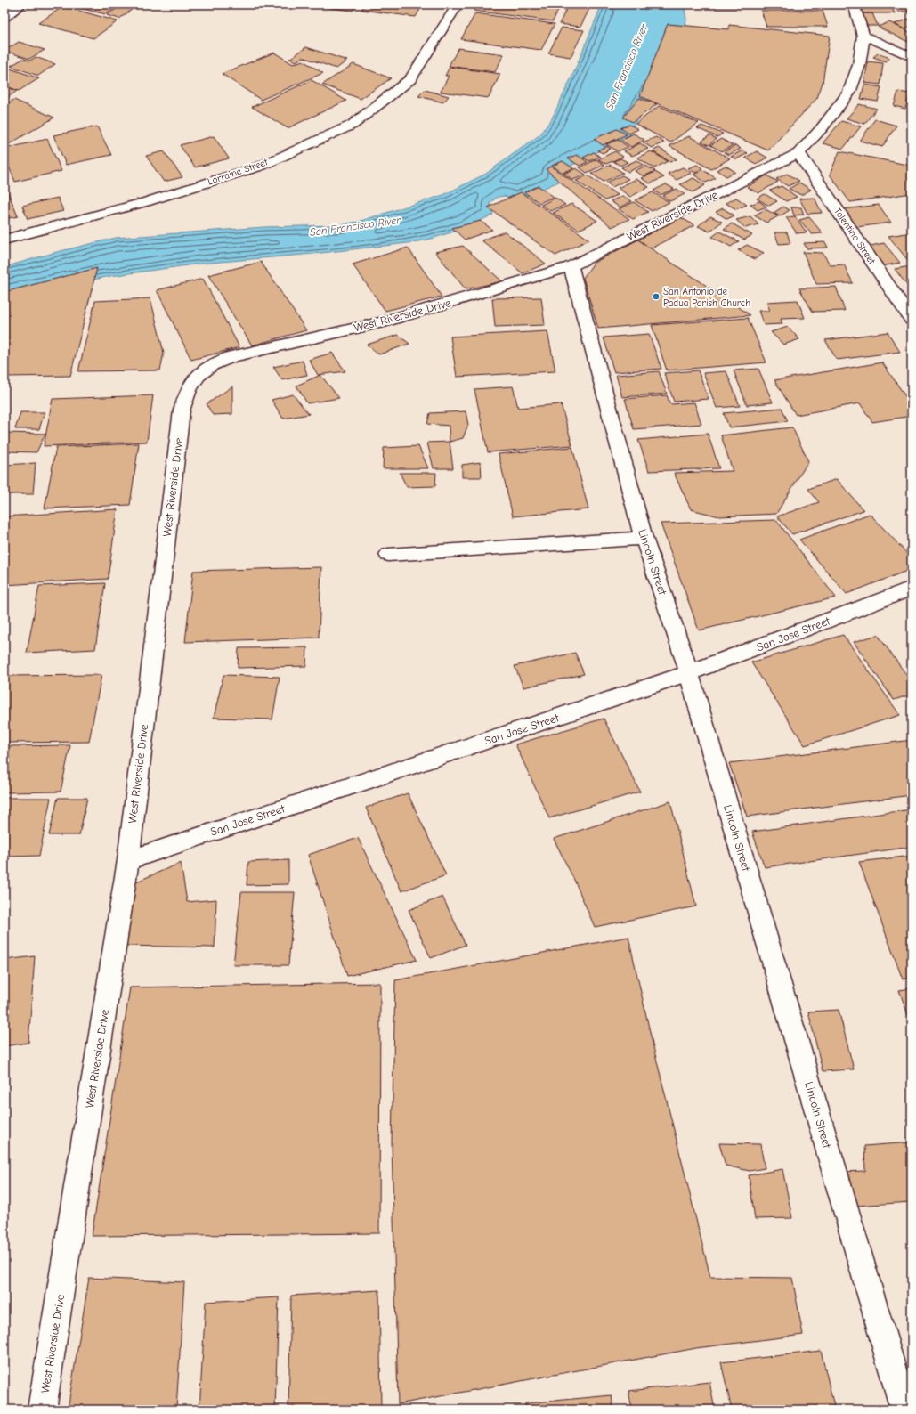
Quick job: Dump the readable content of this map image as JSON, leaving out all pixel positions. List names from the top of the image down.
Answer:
{
  "streets": {
    "street": [
      "Lorraine Street",
      "West Riverside Drive",
      "Tolentino Street",
      "Lincoln Street",
      "San Jose Street"
    ]
  },
  "crossings": [
    ["West Riverside Drive", "Tolentino Street"],
    ["West Riverside Drive", "Lincoln Street"],
    ["West Riverside Drive", "San Jose Street"],
    ["Lincoln Street", "San Jose Street"]
  ],
  "water": ["San Francisco River"],
  "places": ["San Antonio de Padua Parish Church"]
}
